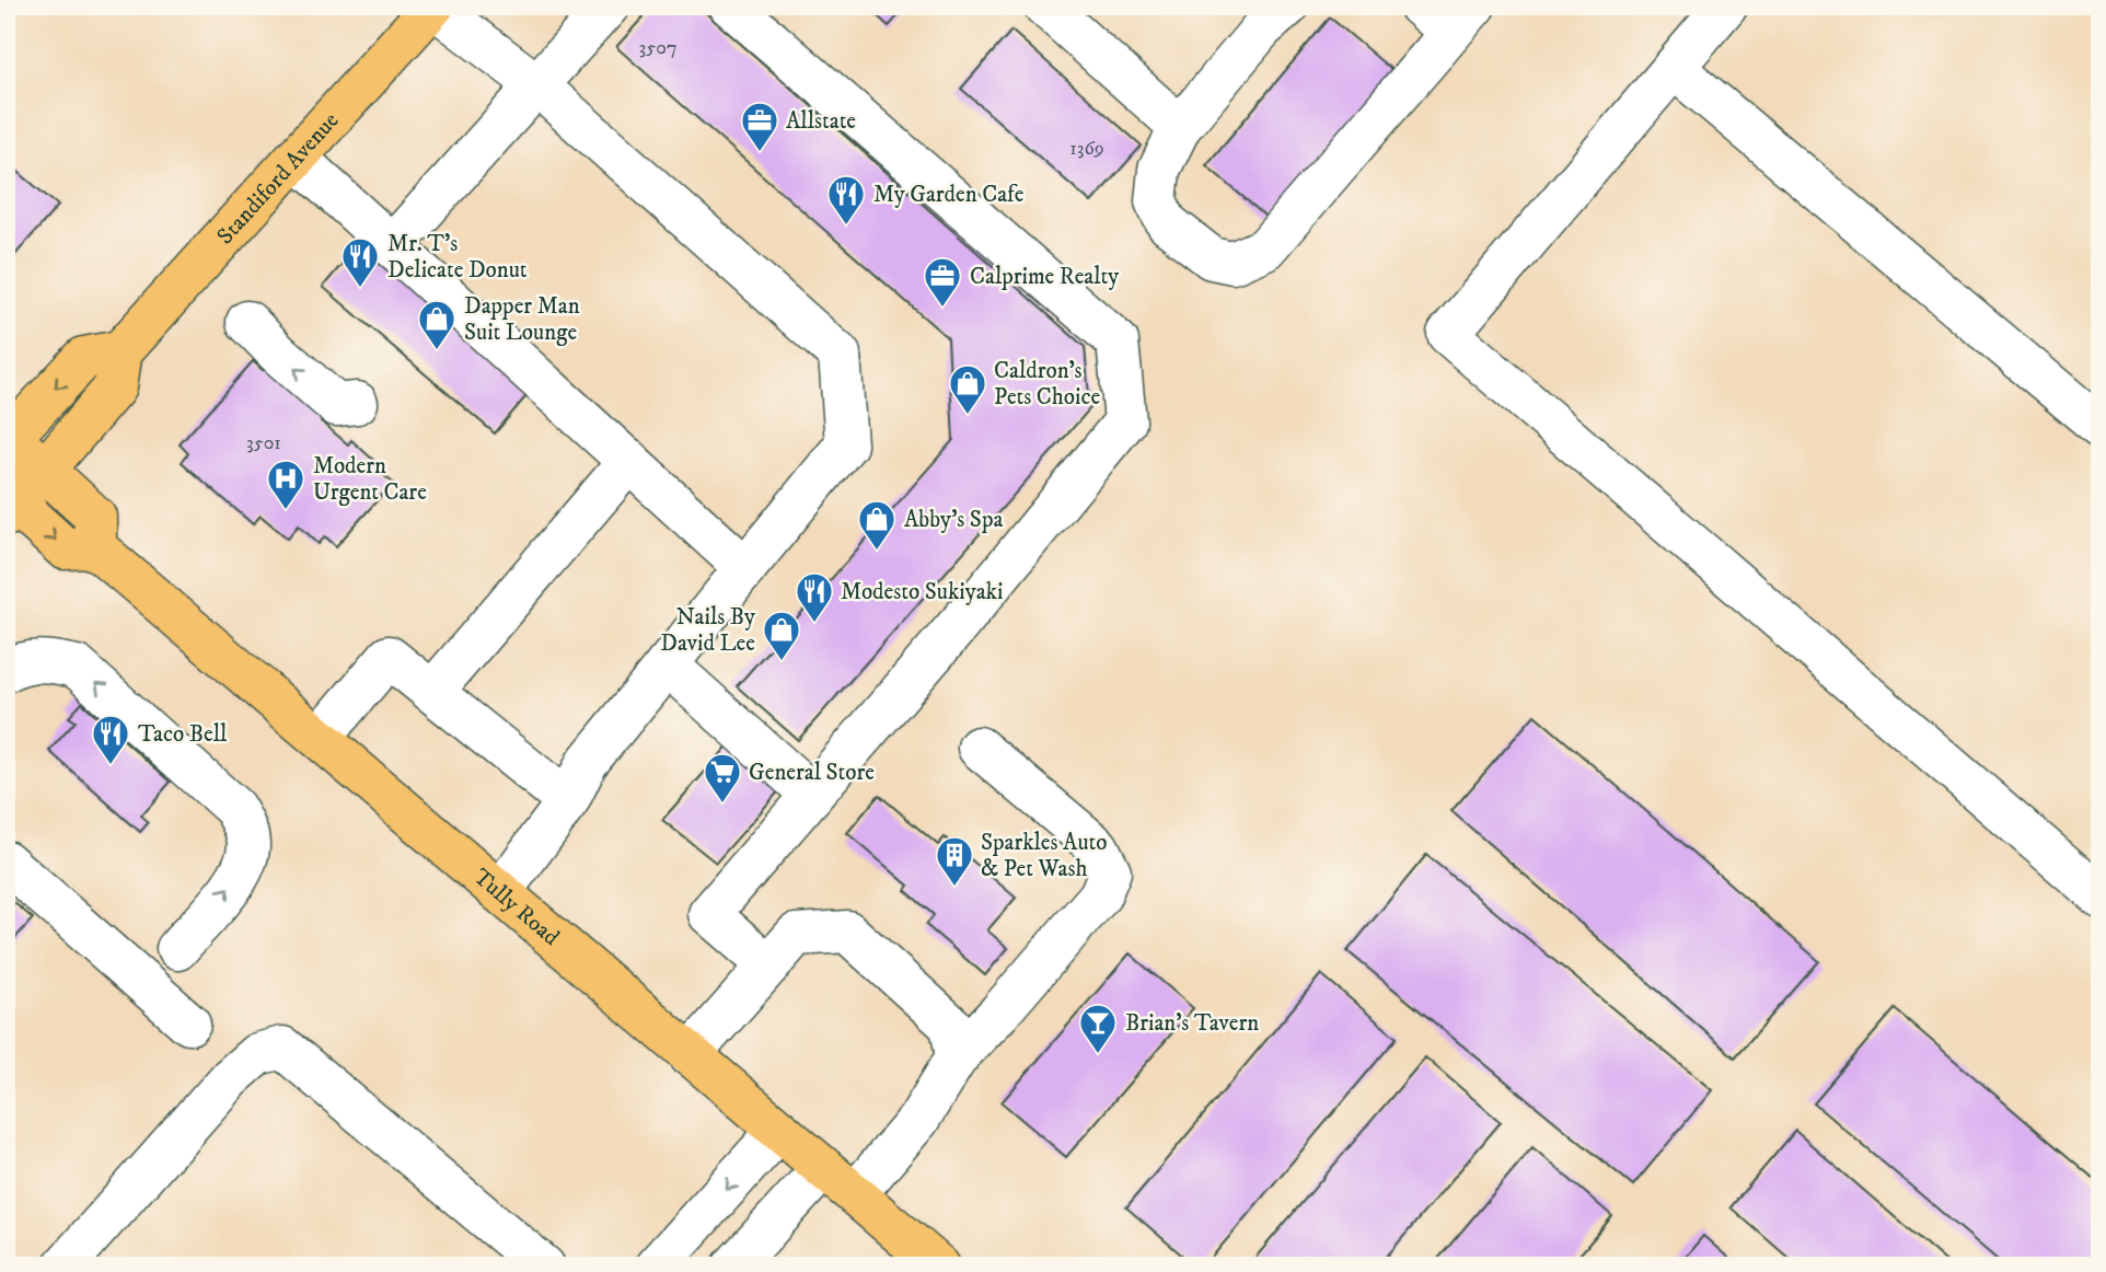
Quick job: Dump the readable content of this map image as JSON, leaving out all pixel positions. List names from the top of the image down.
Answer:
{
  "streets": {
    "main road": ["Standiford Avenue", "Tully Road"]
  },
  "places": {
    "office": ["Allstate", "Calprime Realty"],
    "restaurant": [
      "My Garden Cafe",
      "Mr. T's Delicate Donut",
      "Modesto Sukiyaki",
      "Taco Bell"
    ],
    "shop": [
      "Dapper Man Suit Lounge",
      "Caldron's Pets Choice",
      "Abby's Spa",
      "Nails By David Lee"
    ],
    "hospital": ["Modern Urgent Care"],
    "supermarket": ["General Store"],
    "building": ["Sparkles Auto & Pet Wash"],
    "bar": ["Brian's Tavern"]
  },
  "house_numbers": ["3507", "1369", "3501"]
}
